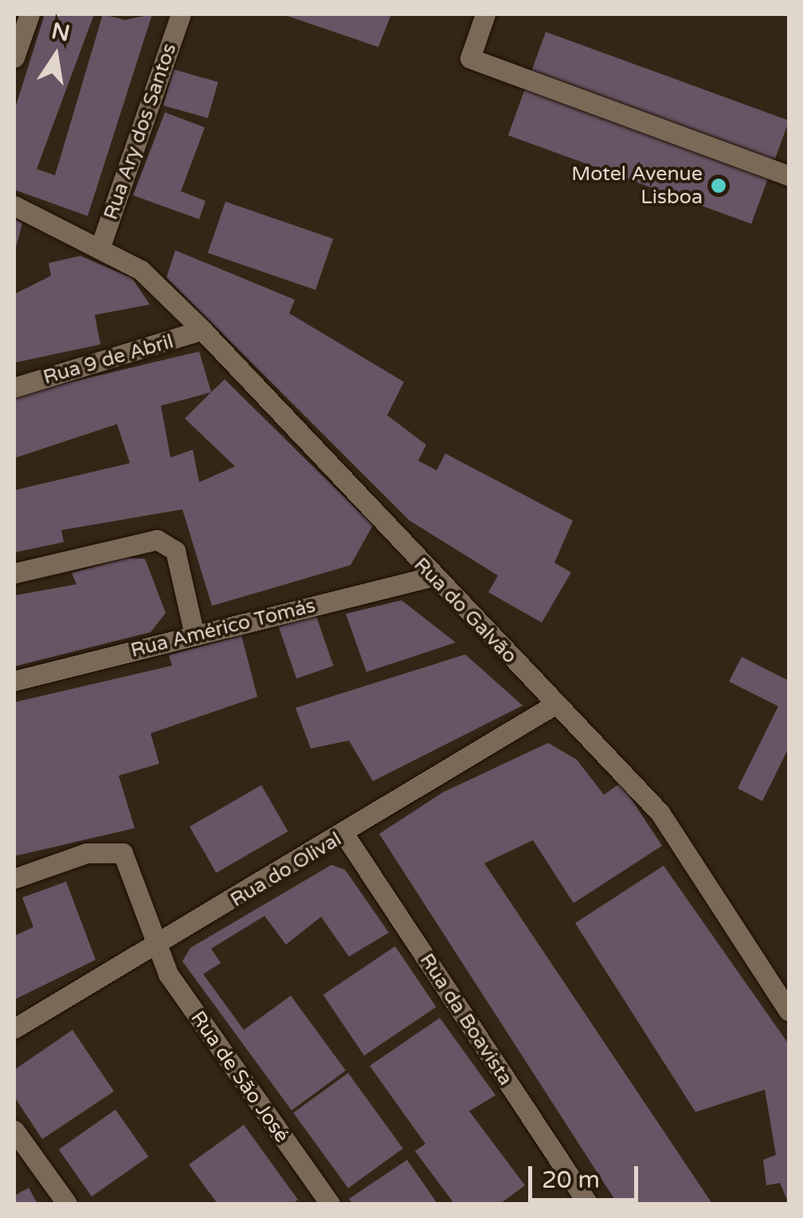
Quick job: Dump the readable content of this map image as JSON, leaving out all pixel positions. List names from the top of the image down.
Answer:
{
  "streets": {
    "street": [
      "Rua Ary dos Santos",
      "Rua 9 de Abril",
      "Rua do Galvão",
      "Rua Américo Tomás",
      "Rua do Olival",
      "Rua da Boavista",
      "Rua de São José"
    ]
  },
  "crossings": [
    ["Rua Ary dos Santos", "Rua do Galvão"],
    ["Rua 9 de Abril", "Rua do Galvão"],
    ["Rua do Galvão", "Rua Américo Tomás"],
    ["Rua do Galvão", "Rua do Olival"],
    ["Rua do Olival", "Rua da Boavista"],
    ["Rua do Olival", "Rua de São José"]
  ],
  "places": ["Motel Avenue Lisboa"],
  "scale_bar": "20 m",
  "north": "top"
}
